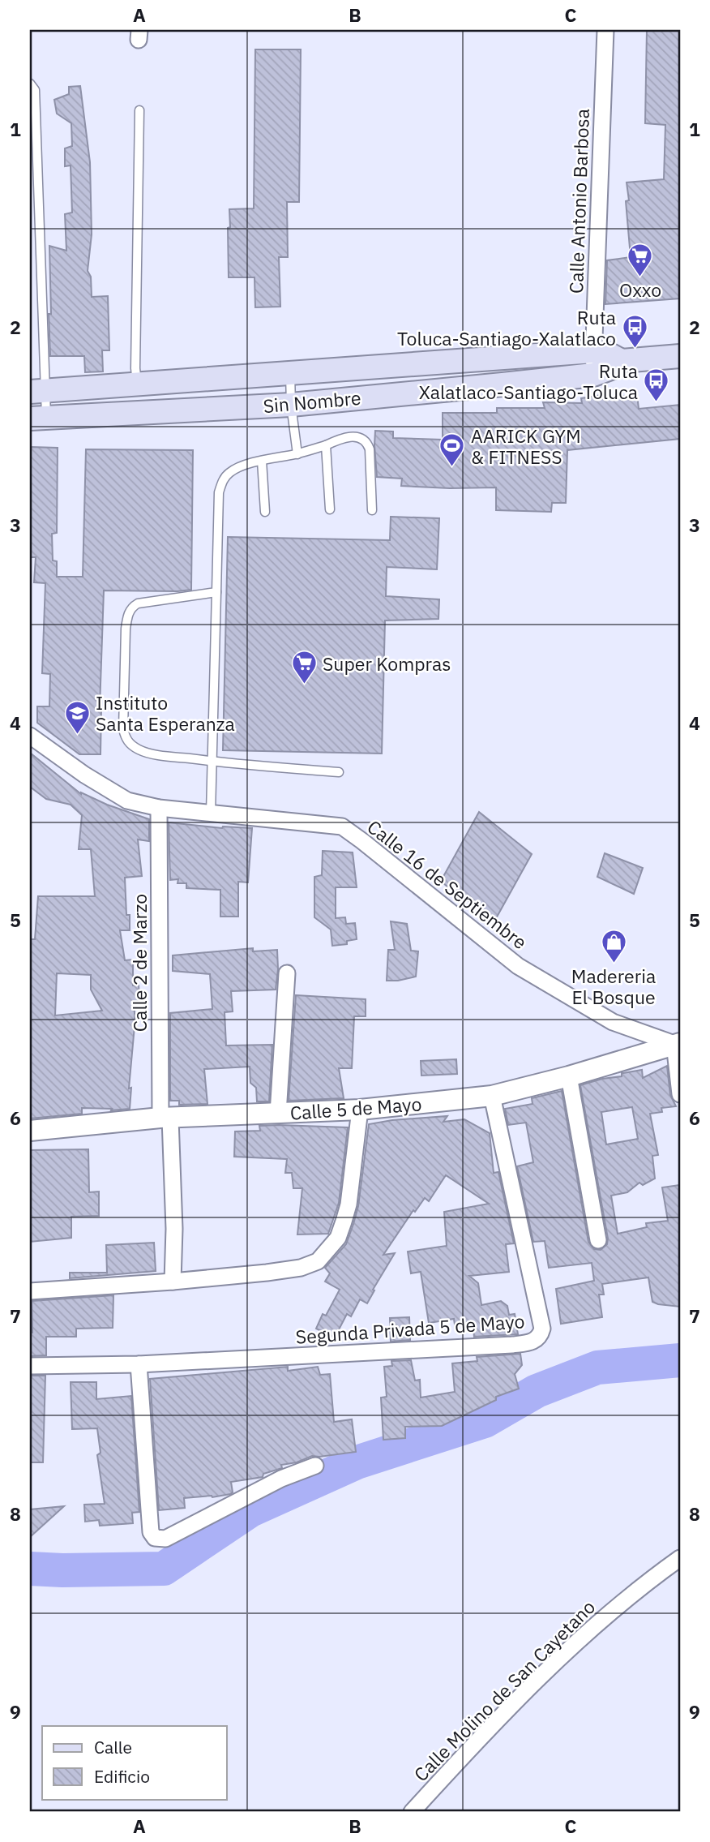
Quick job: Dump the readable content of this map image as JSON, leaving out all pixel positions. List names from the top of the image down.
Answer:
{
  "streets": {
    "main road": ["Sin Nombre"],
    "street": [
      "Calle Antonio Barbosa",
      "Calle 16 de Septiembre",
      "Calle 2 de Marzo",
      "Calle 5 de Mayo",
      "Segunda Privada 5 de Mayo",
      "Calle Molino de San Cayetano"
    ]
  },
  "crossings": [
    ["Calle Antonio Barbosa", "Sin Nombre"],
    ["Calle 16 de Septiembre", "Calle 2 de Marzo"],
    ["Calle 16 de Septiembre", "Calle 5 de Mayo"],
    ["Calle 2 de Marzo", "Calle 5 de Mayo"],
    ["Calle 5 de Mayo", "Segunda Privada 5 de Mayo"]
  ],
  "places": {
    "supermarket": ["Oxxo", "Super Kompras"],
    "bus stop": ["Ruta Toluca-Santiago-Xalatlaco", "Ruta Xalatlaco-Santiago-Toluca"],
    "sports": ["AARICK GYM & FITNESS"],
    "school or university": ["Instituto Santa Esperanza"],
    "shop": ["Madereria El Bosque"]
  },
  "legend": ["Calle", "Edificio"],
  "grid": {
    "columns": ["A", "B", "C"],
    "rows": [
      "1",
      "2",
      "3",
      "4",
      "5",
      "6",
      "7",
      "8",
      "9"
    ]
  }
}
